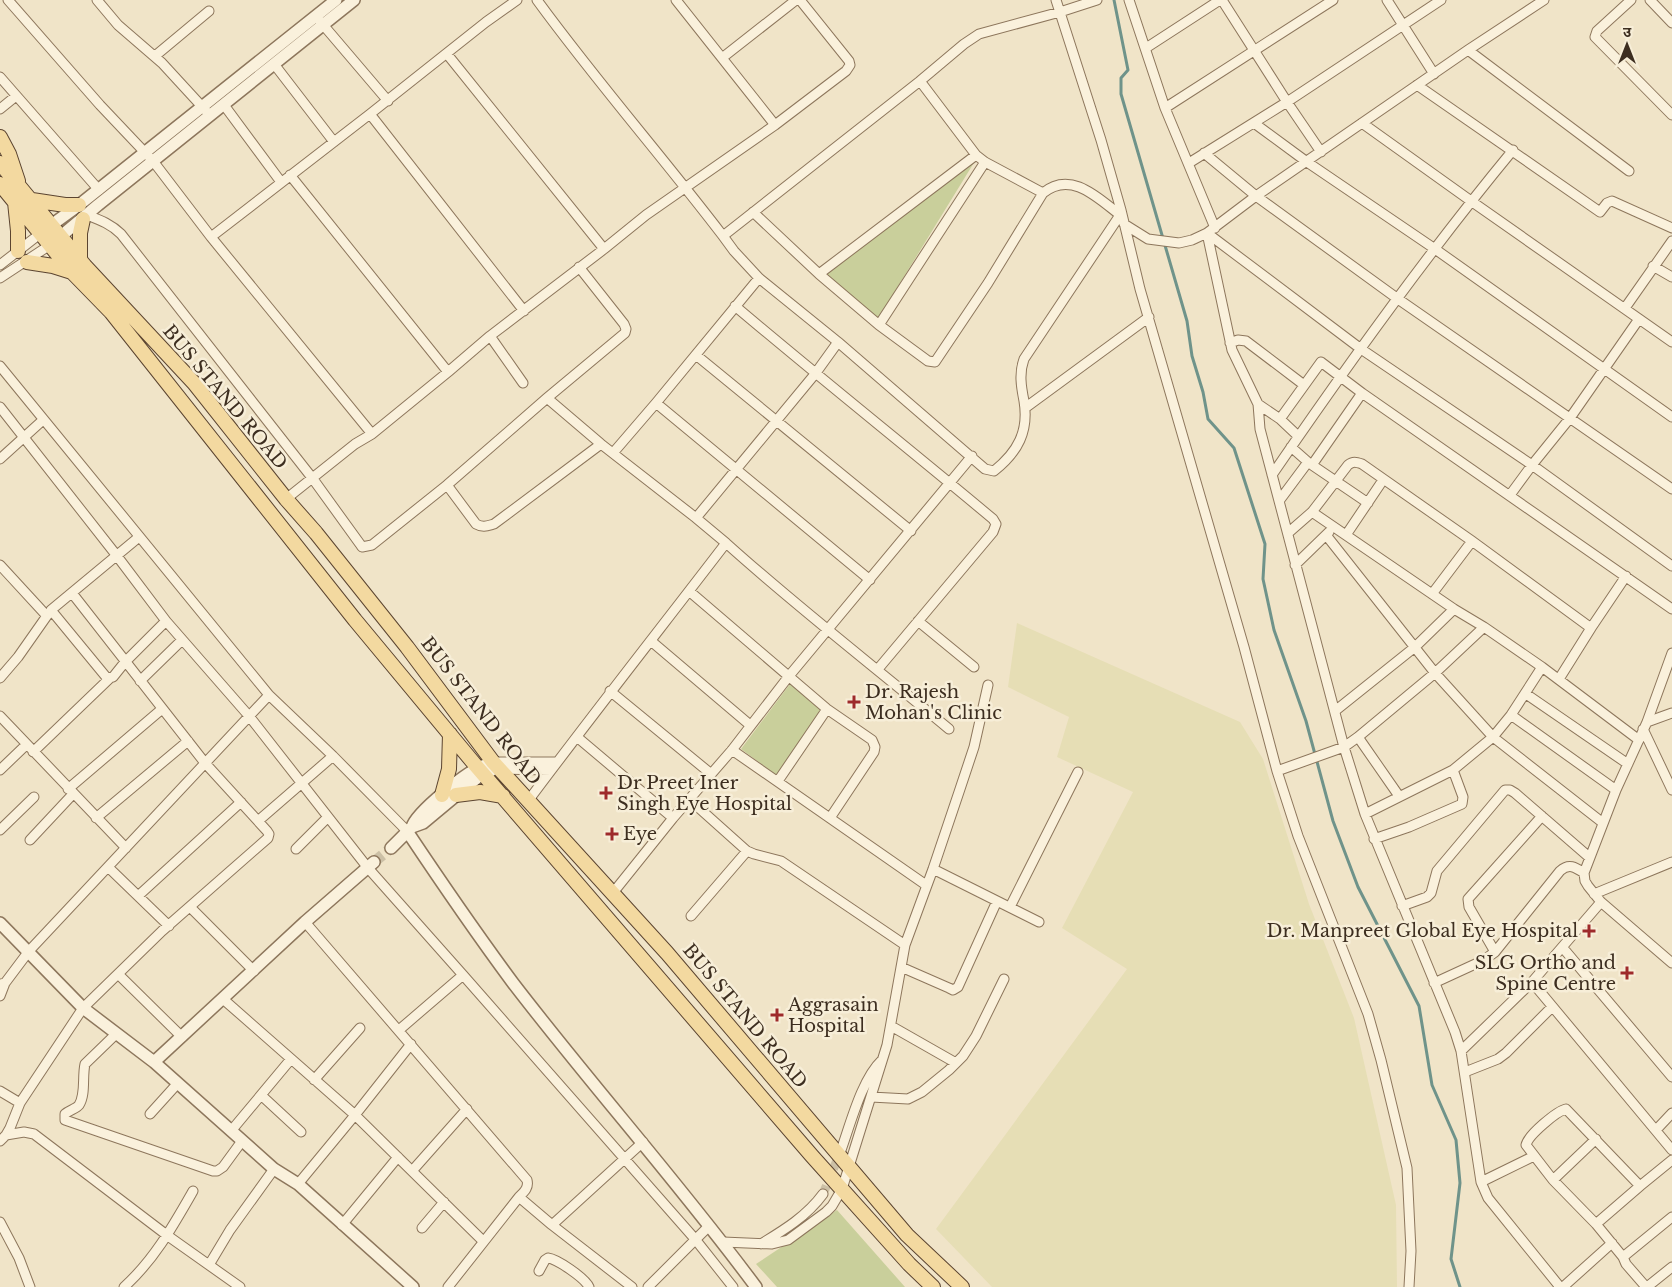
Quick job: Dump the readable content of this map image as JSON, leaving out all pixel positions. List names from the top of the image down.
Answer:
{
  "streets": {
    "main road": ["BUS STAND ROAD"]
  },
  "places": {
    "health": [
      "Dr. Rajesh Mohan's Clinic",
      "Dr Preet Iner Singh Eye Hospital",
      "Eye",
      "Dr. Manpreet Global Eye Hospital",
      "SLG Ortho and Spine Centre",
      "Aggrasain Hospital"
    ]
  },
  "north": "top"
}
